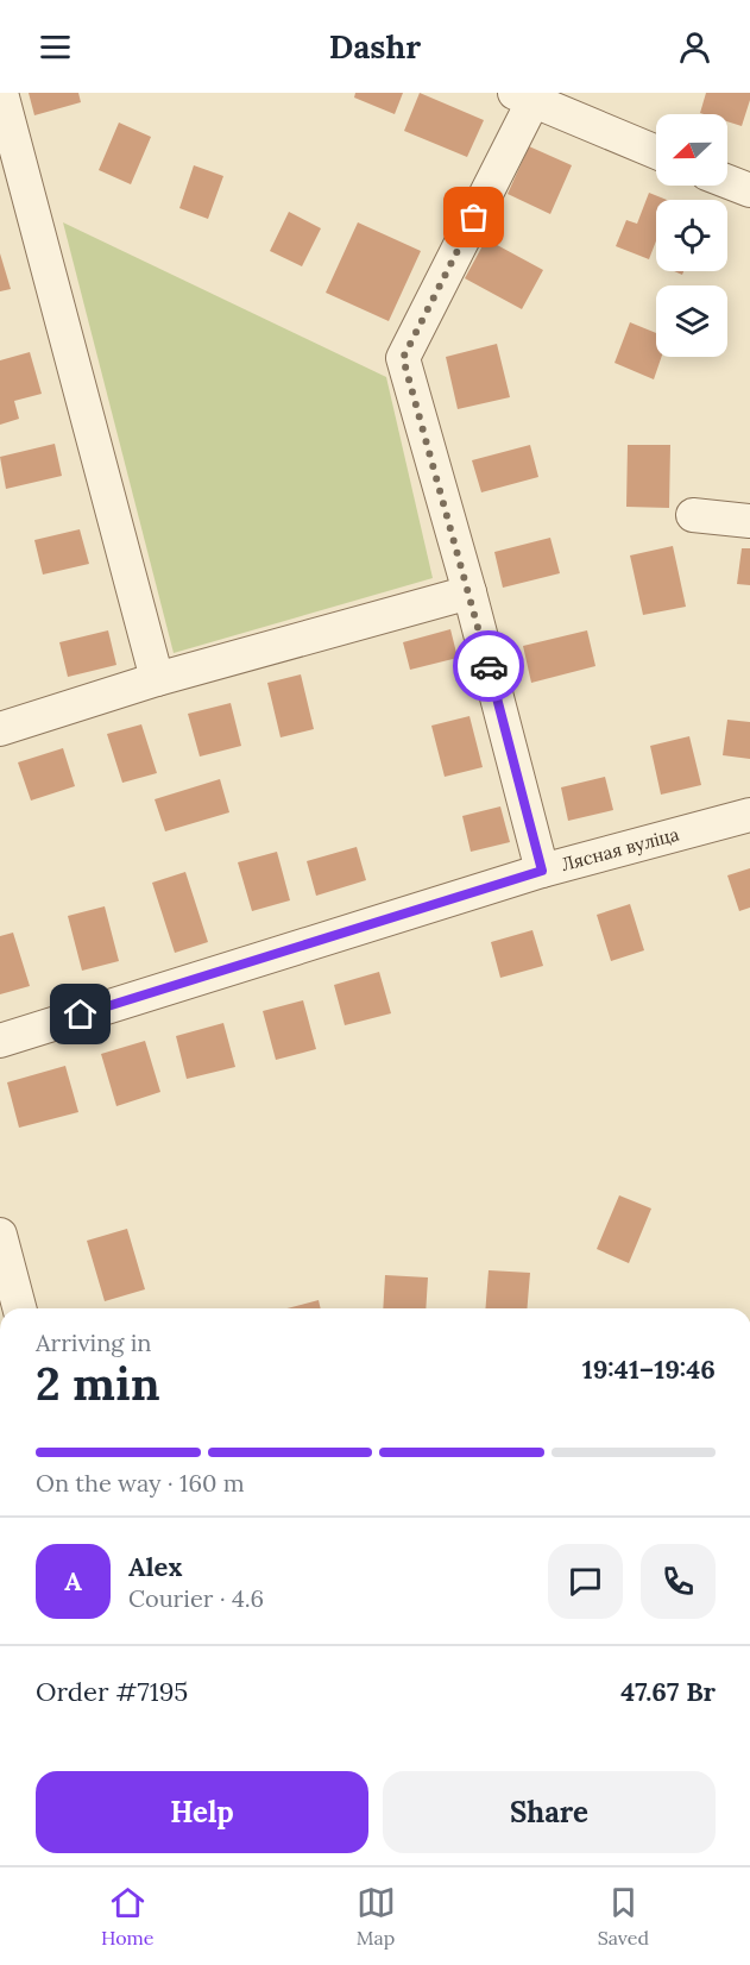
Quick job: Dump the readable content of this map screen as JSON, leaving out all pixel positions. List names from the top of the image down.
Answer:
{
  "streets": {
    "street": ["Лясная вуліца"]
  },
  "north": "left",
  "page": {
    "header": "Dashr",
    "heading": ["2 min", "Arriving in", "19:41–19:46"],
    "panel": [
      "Alex",
      "Courier · 4.6",
      "Order #7195",
      "47.67 Br"
    ],
    "bar": "On the way · 160 m",
    "round": "A",
    "buttons": ["Help", "Share"],
    "tabs": ["Home", "Map", "Saved"]
  }
}
